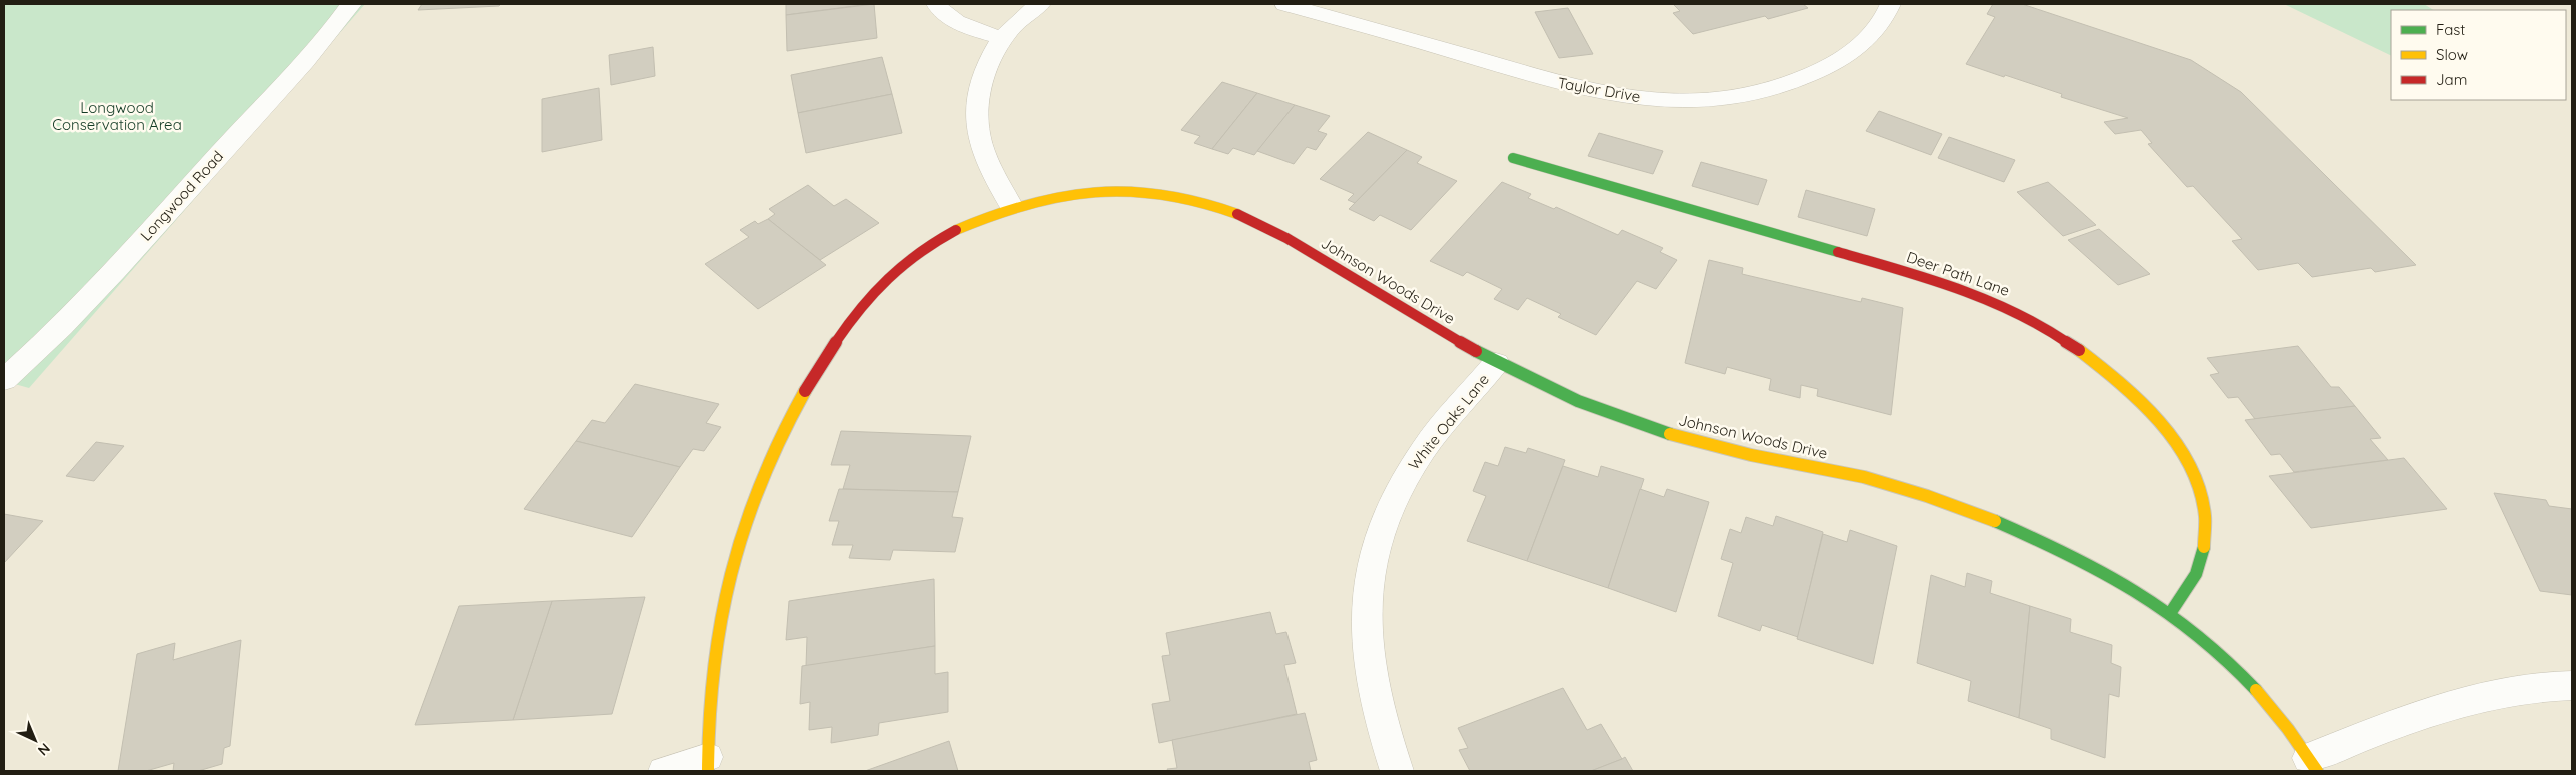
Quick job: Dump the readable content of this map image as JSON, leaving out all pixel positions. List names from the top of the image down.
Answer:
{
  "streets": {
    "street": [
      "Taylor Drive",
      "Longwood Road",
      "Deer Path Lane",
      "Johnson Woods Drive",
      "White Oaks Lane"
    ]
  },
  "crossings": [
    ["Deer Path Lane", "Johnson Woods Drive"],
    ["Johnson Woods Drive", "White Oaks Lane"]
  ],
  "parks": ["Longwood Conservation Area"],
  "legend": ["Fast", "Slow", "Jam"],
  "north": "bottom right"
}
